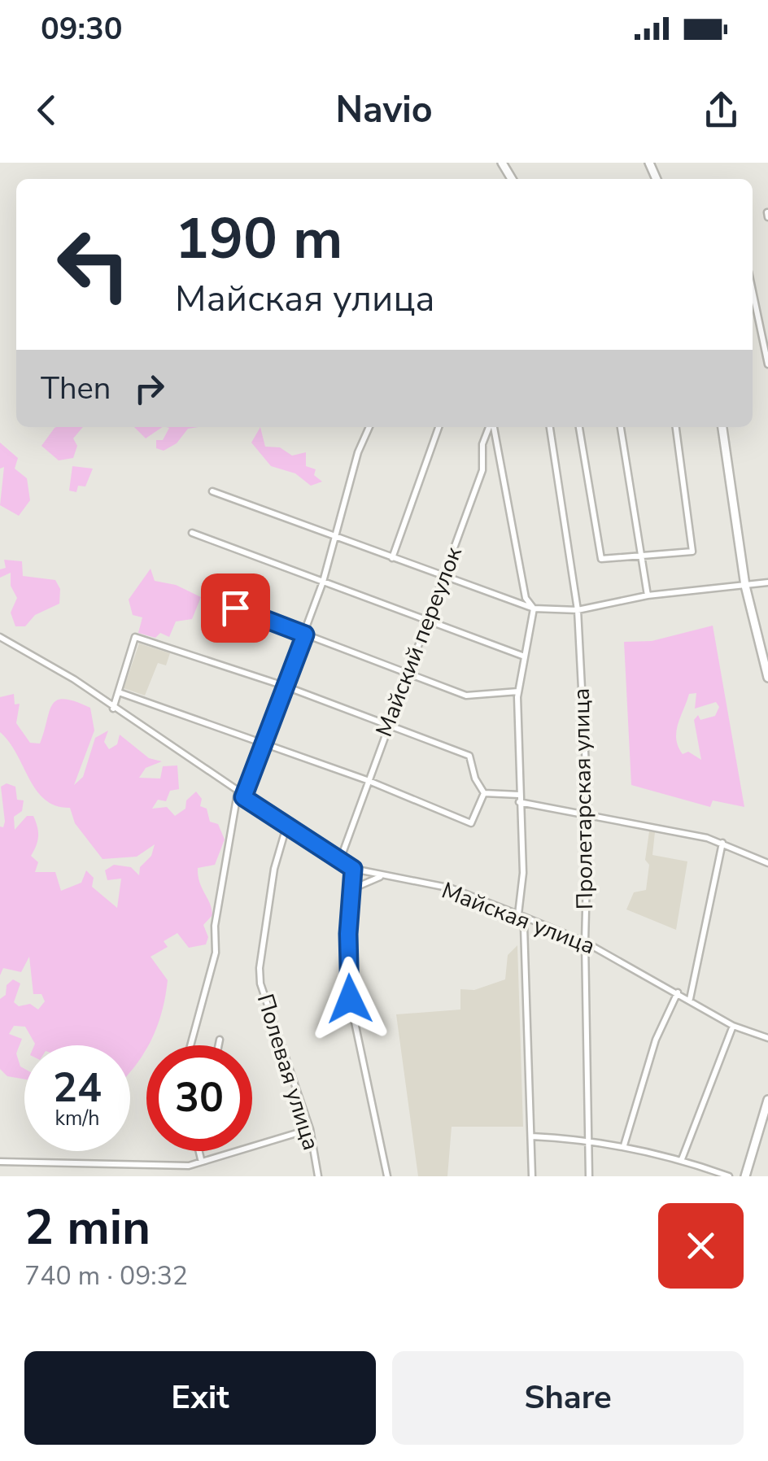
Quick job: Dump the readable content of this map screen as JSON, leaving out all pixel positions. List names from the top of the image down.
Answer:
{
  "streets": {
    "street": [
      "Майский переулок",
      "Пролетарская улица",
      "Майская улица",
      "Полевая улица"
    ]
  },
  "crossings": [
    ["Майский переулок", "Майская улица"],
    ["Пролетарская улица", "Майская улица"],
    ["Майская улица", "Полевая улица"]
  ],
  "page": {
    "status": "09:30",
    "header": "Navio",
    "turn": ["190 m", "Майская улица"],
    "then": "Then",
    "speed": "24 km/h",
    "limit": "30",
    "heading": ["2 min", "740 m · 09:32"],
    "buttons": ["Exit", "Share"]
  }
}
